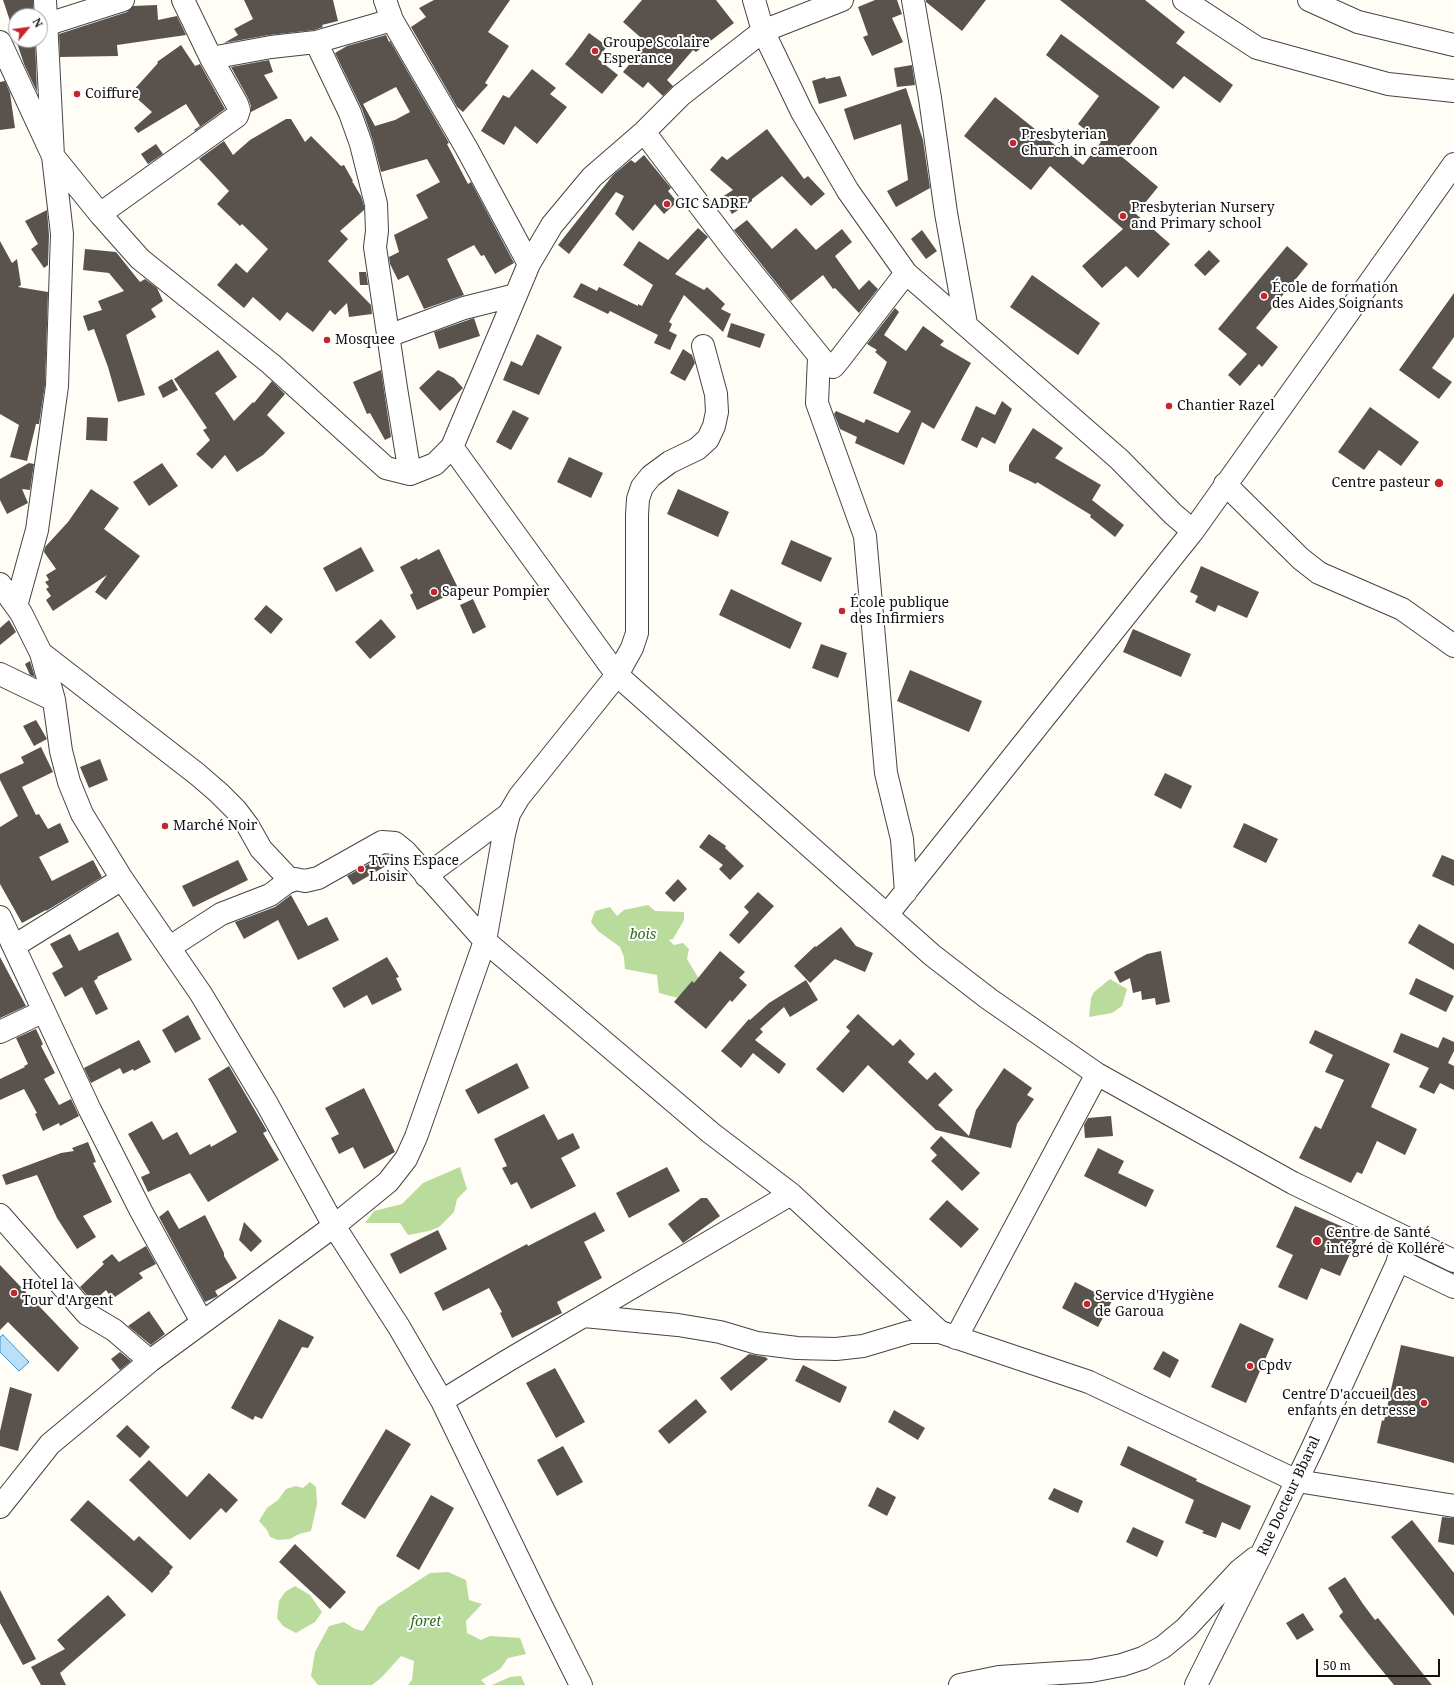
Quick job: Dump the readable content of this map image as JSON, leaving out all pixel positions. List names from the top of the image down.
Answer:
{
  "streets": {
    "street": ["Rue Docteur Bbaral"]
  },
  "parks": ["bois", "foret"],
  "places": [
    "Groupe Scolaire Esperance",
    "Coiffure",
    "Presbyterian Church in cameroon",
    "GIC SADRE",
    "Presbyterian Nursery and Primary school",
    "École de formation des Aides Soignants",
    "Mosquee",
    "Chantier Razel",
    "Centre pasteur",
    "Sapeur Pompier",
    "École publique des Infirmiers",
    "Marché Noir",
    "Twins Espace Loisir",
    "Centre de Santé intégré de Kolléré",
    "Hotel la Tour d'Argent",
    "Service d'Hygiène de Garoua",
    "Cpdv",
    "Centre D'accueil des enfants en detresse"
  ],
  "scale_bar": "50 m",
  "north": "top right"
}
